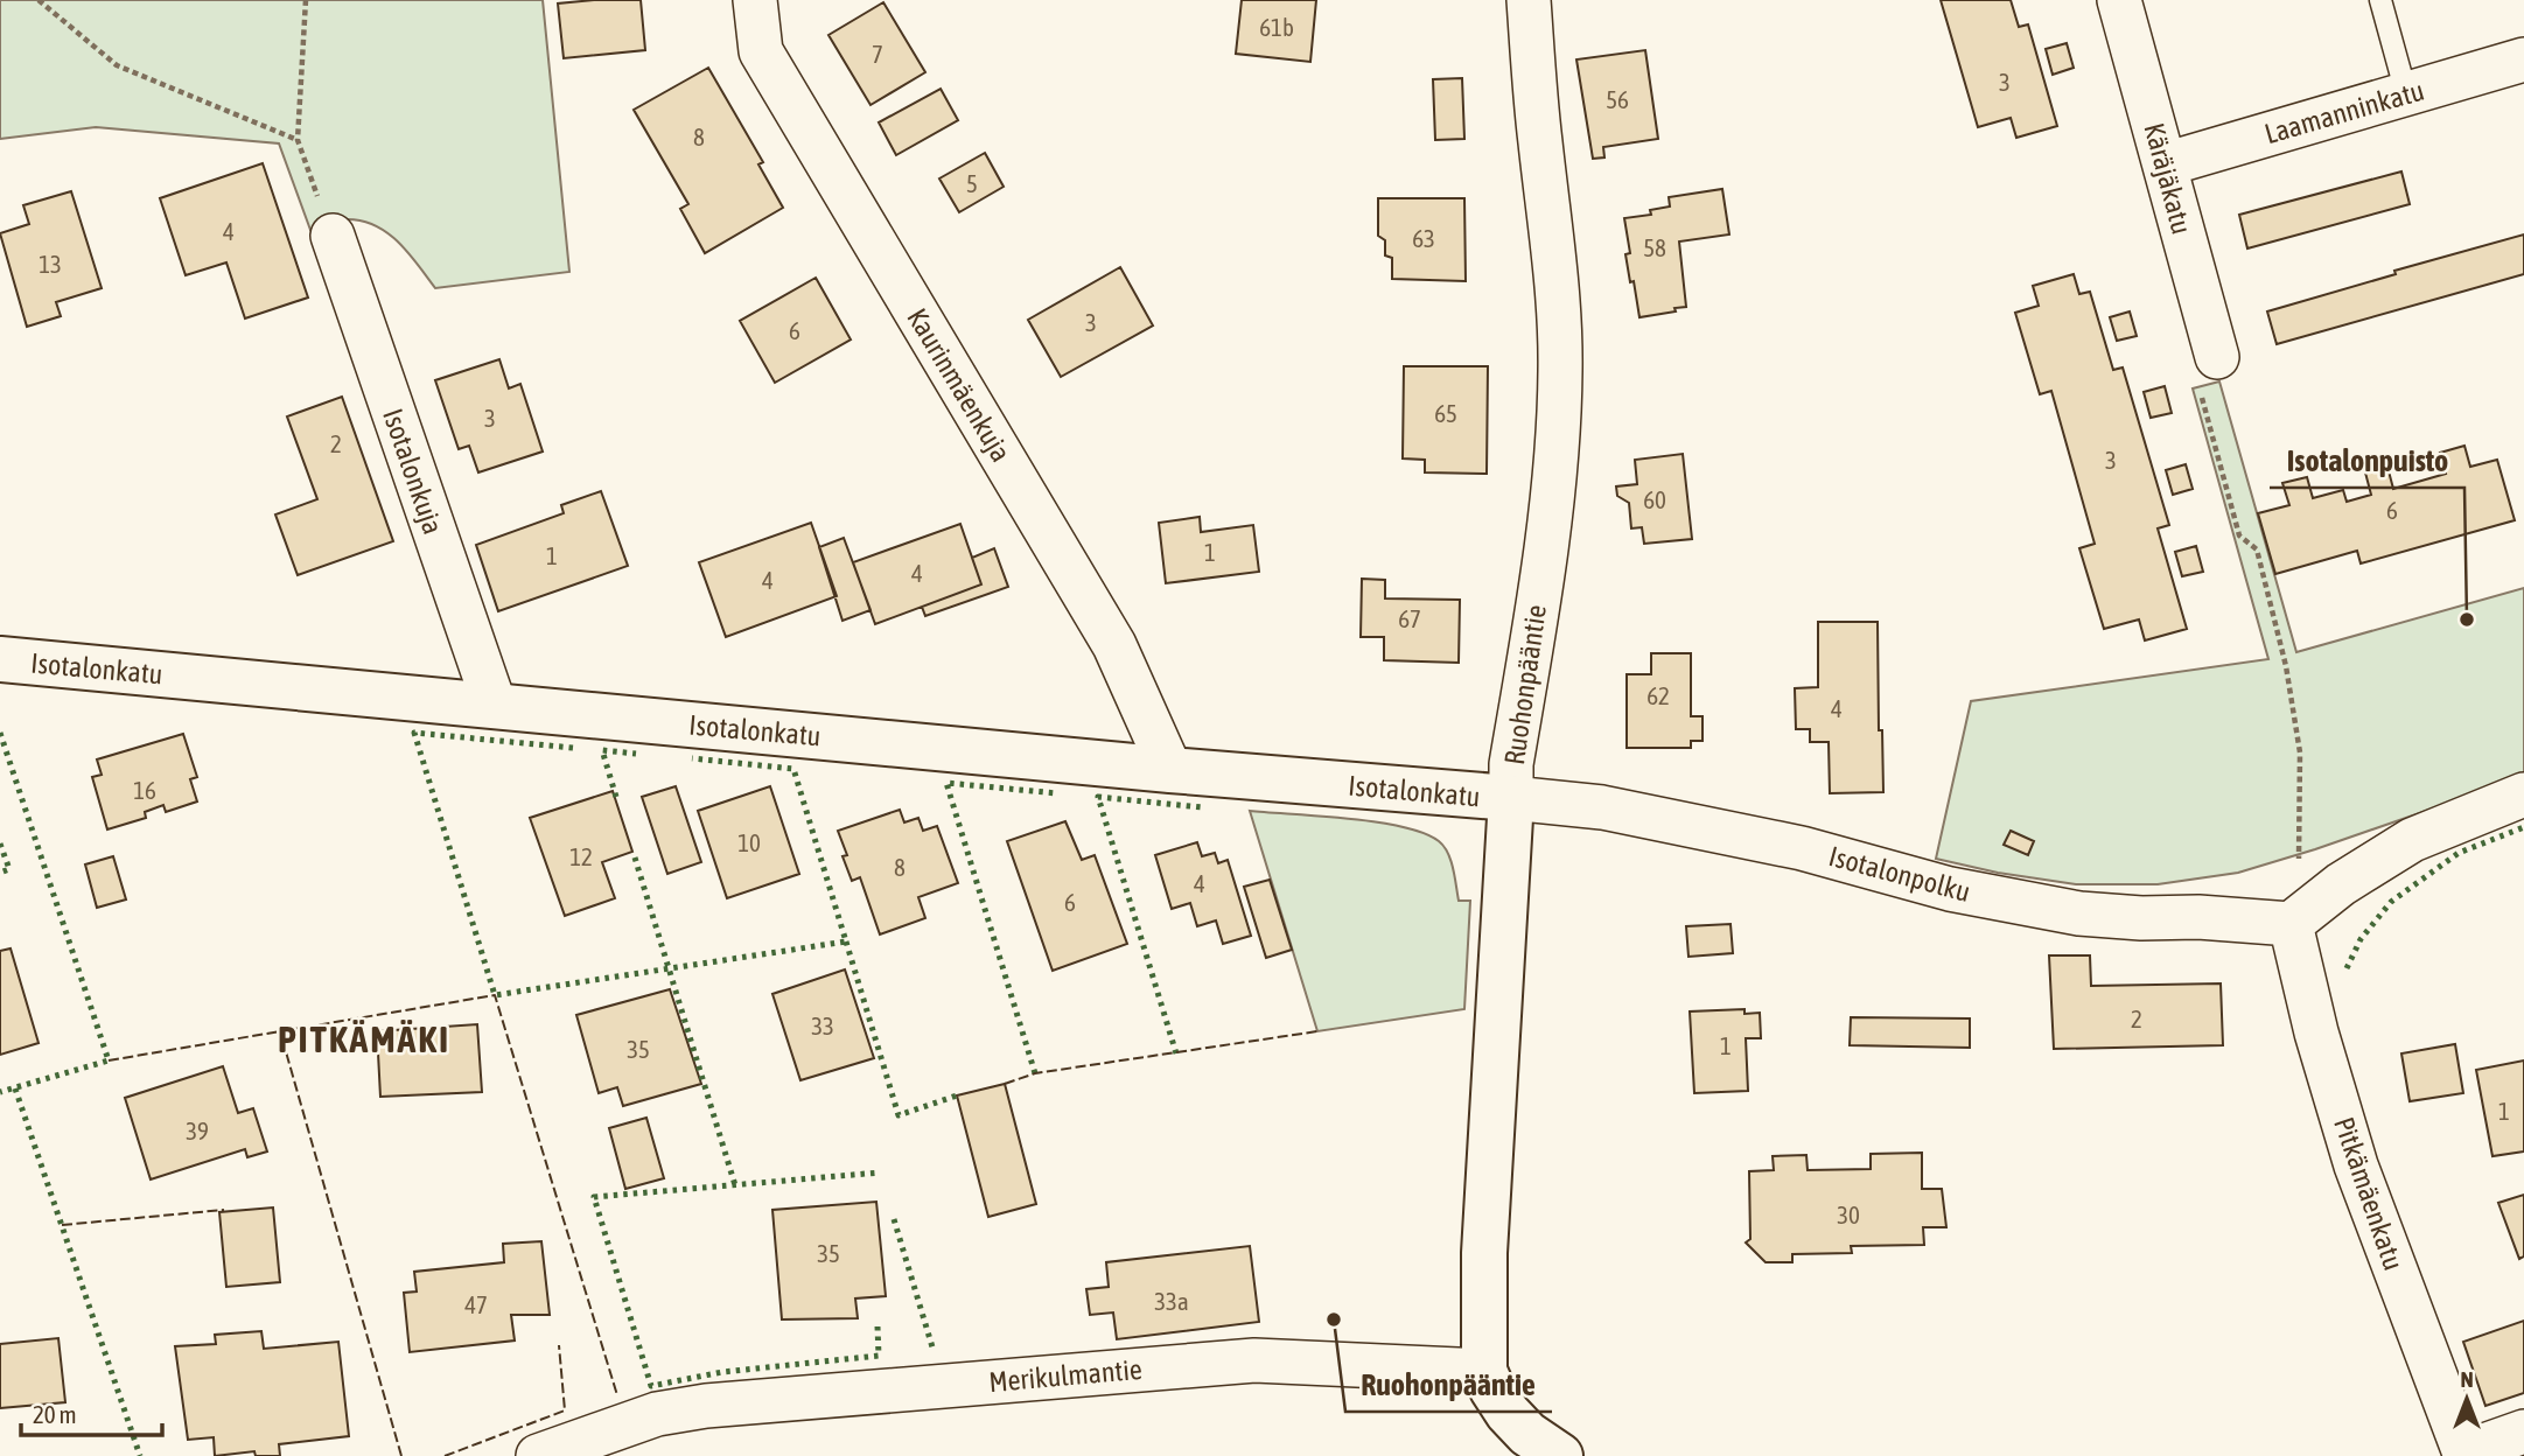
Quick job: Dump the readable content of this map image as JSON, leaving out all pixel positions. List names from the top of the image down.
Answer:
{
  "streets": {
    "street": [
      "Laamanninkatu",
      "Käräjäkatu",
      "Kaurinmäenkuja",
      "Isotalonkuja",
      "Isotalonkatu",
      "Ruohonpääntie",
      "Isotalonpolku",
      "Pitkämäenkatu",
      "Merikulmantie"
    ]
  },
  "crossings": [
    ["Laamanninkatu", "Käräjäkatu"],
    ["Kaurinmäenkuja", "Isotalonkatu"],
    ["Isotalonkuja", "Isotalonkatu"],
    ["Isotalonkatu", "Ruohonpääntie"],
    ["Isotalonkatu", "Isotalonpolku"],
    ["Ruohonpääntie", "Isotalonpolku"],
    ["Ruohonpääntie", "Merikulmantie"],
    ["Isotalonpolku", "Pitkämäenkatu"]
  ],
  "districts": ["PITKÄMÄKI"],
  "places": ["Isotalonpuisto", "Ruohonpääntie"],
  "house_numbers": [
    "61b",
    "7",
    "3",
    "56",
    "8",
    "5",
    "4",
    "63",
    "58",
    "13",
    "3",
    "6",
    "65",
    "3",
    "2",
    "3",
    "60",
    "6",
    "1",
    "1",
    "4",
    "4",
    "67",
    "62",
    "4",
    "16",
    "10",
    "12",
    "8",
    "4",
    "6",
    "2",
    "33",
    "1",
    "35",
    "1",
    "39",
    "30",
    "35",
    "33a",
    "47"
  ],
  "scale_bar": "20 m",
  "north": "top"
}
